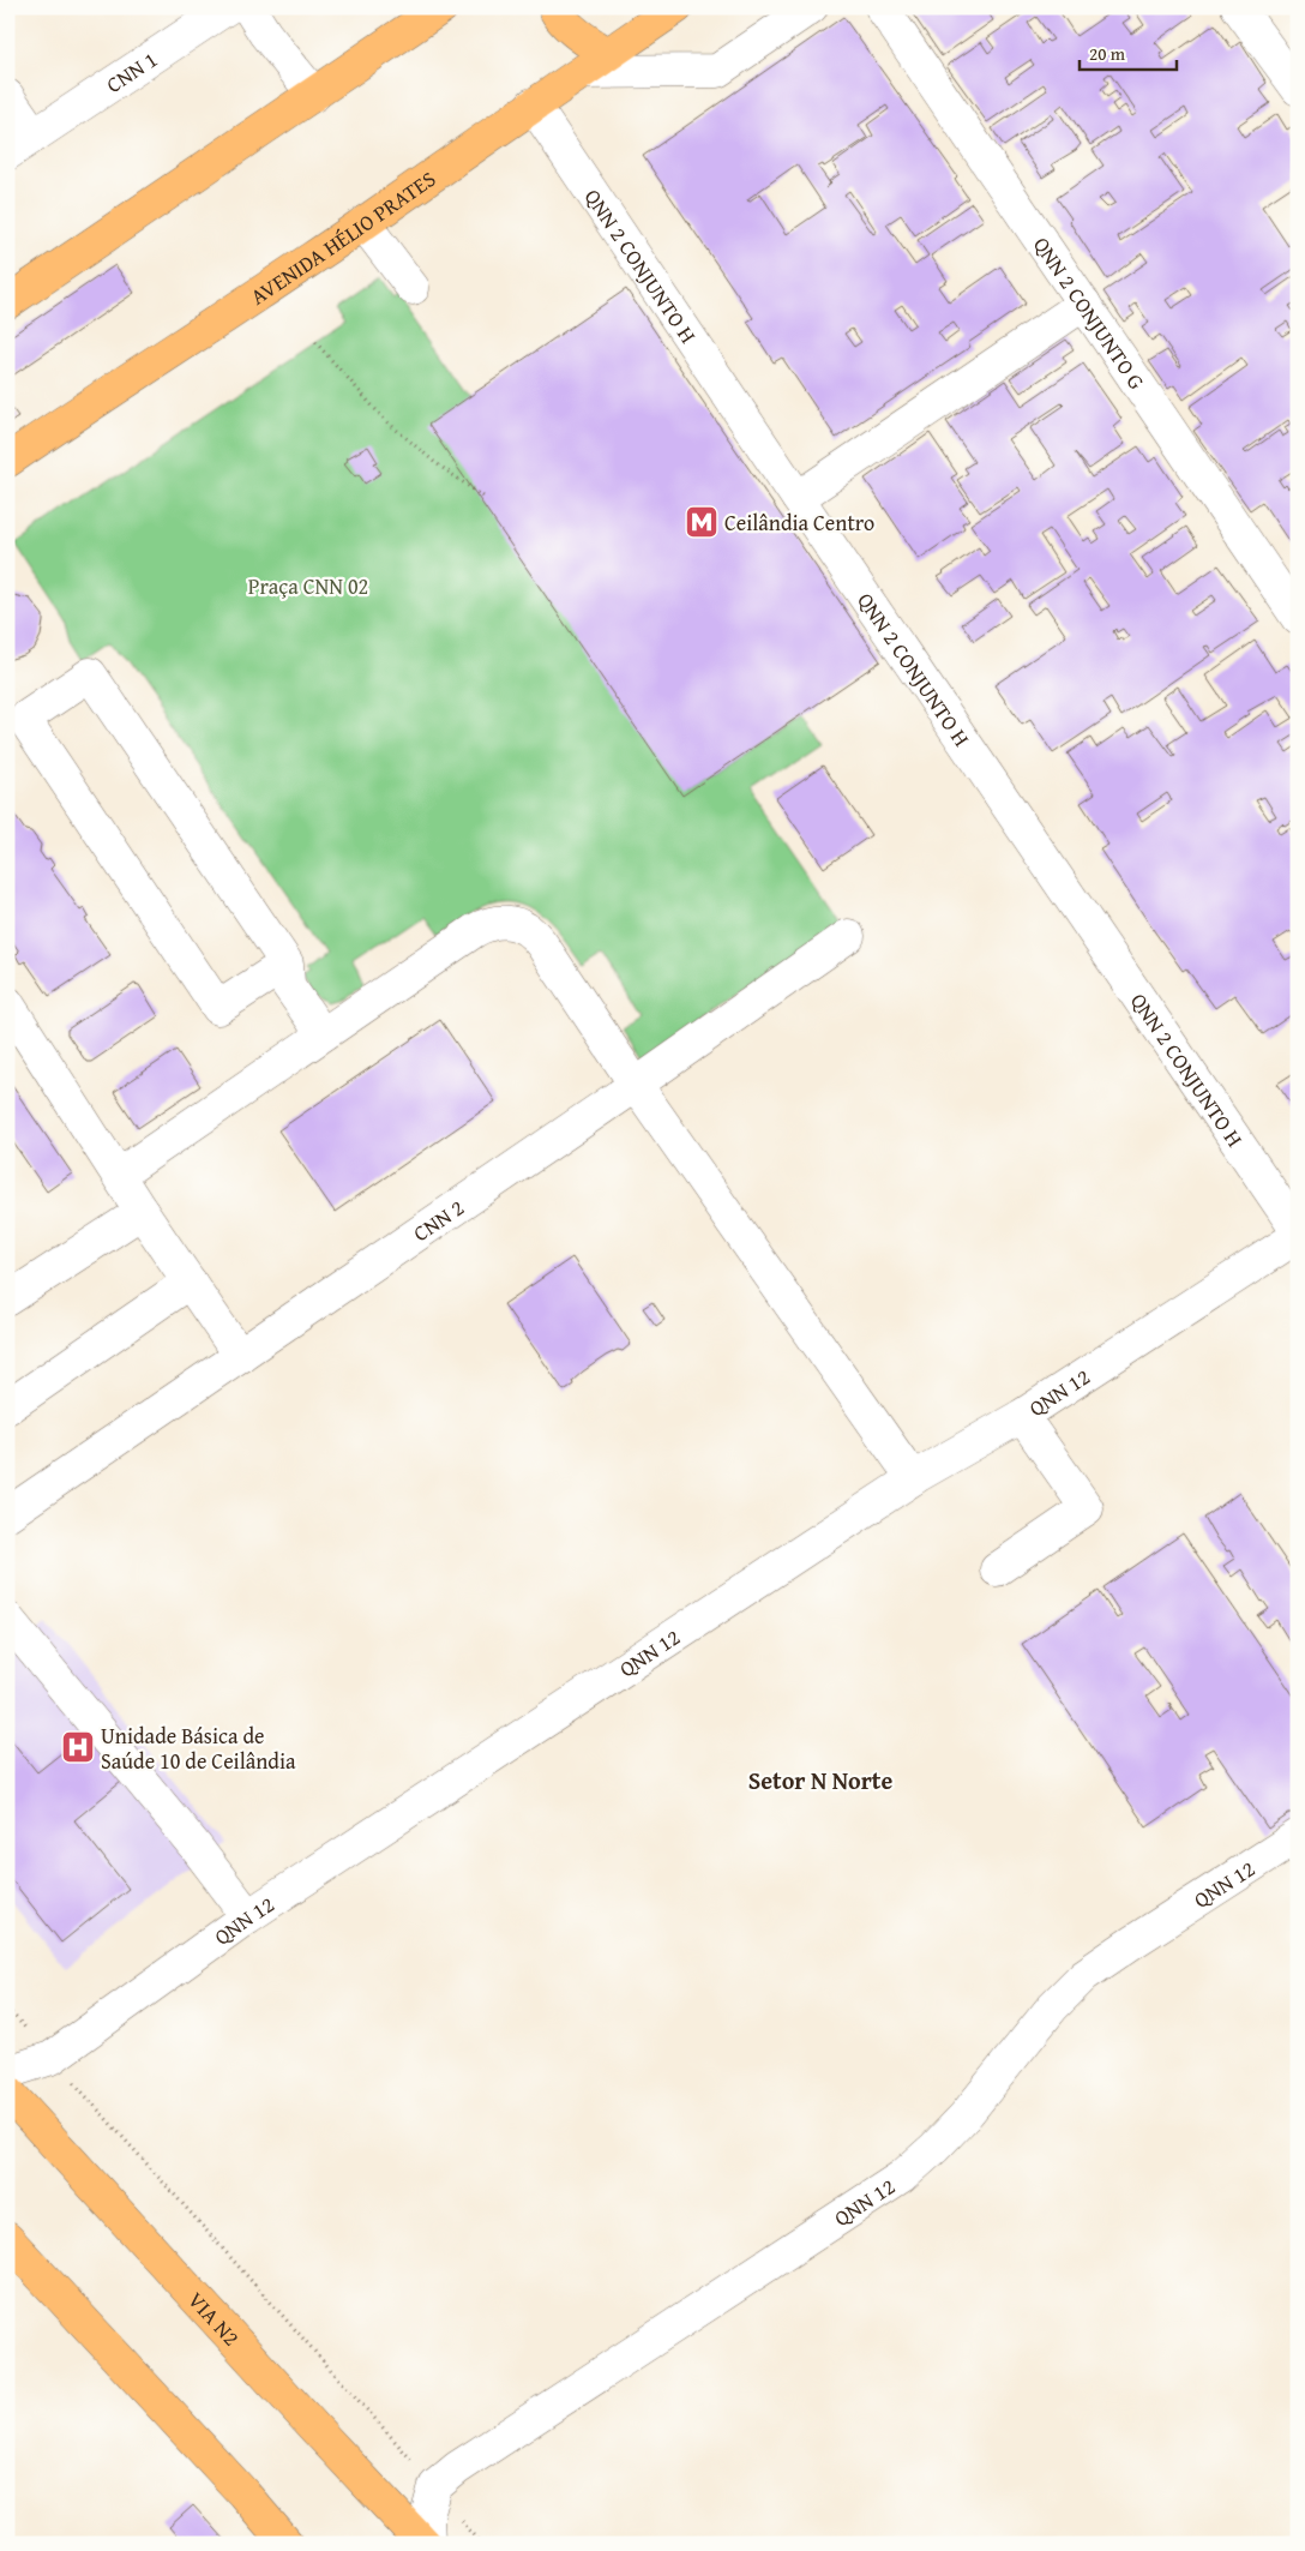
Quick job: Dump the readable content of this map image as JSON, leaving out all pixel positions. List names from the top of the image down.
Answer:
{
  "streets": {
    "main road": ["AVENIDA HÉLIO PRATES", "VIA N2"],
    "street": [
      "CNN 1",
      "QNN 2 CONJUNTO H",
      "QNN 2 CONJUNTO G",
      "CNN 2",
      "QNN 12"
    ]
  },
  "crossings": [
    ["AVENIDA HÉLIO PRATES", "QNN 2 CONJUNTO H"]
  ],
  "districts": ["Setor N Norte"],
  "parks": ["Praça CNN 02"],
  "places": {
    "metro station": ["Ceilândia Centro"],
    "hospital": ["Unidade Básica de Saúde 10 de Ceilândia"]
  },
  "scale_bar": "20 m"
}
